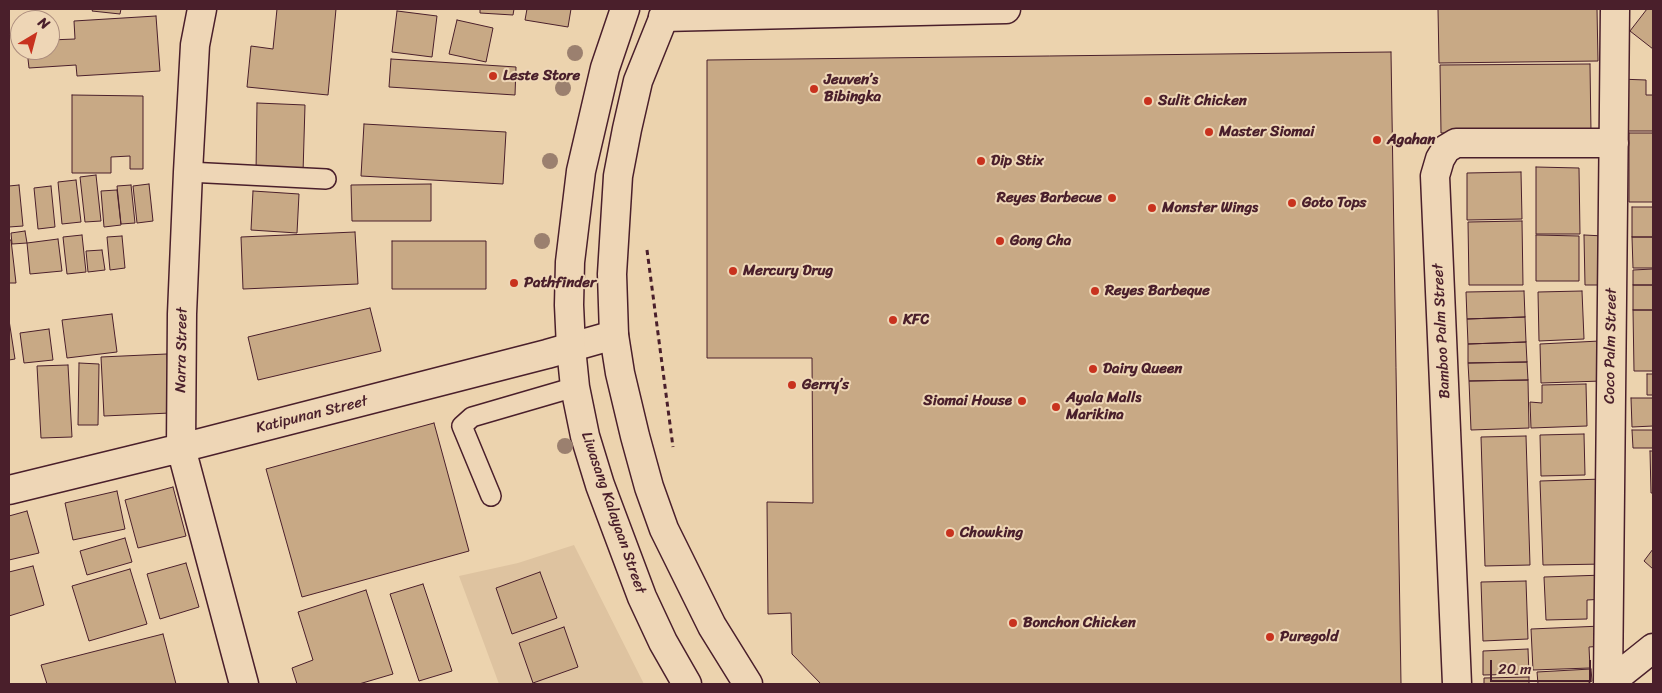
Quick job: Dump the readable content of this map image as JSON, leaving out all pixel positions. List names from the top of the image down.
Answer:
{
  "streets": {
    "street": [
      "Bamboo Palm Street",
      "Coco Palm Street",
      "Narra Street",
      "Katipunan Street",
      "Liwasang Kalayaan Street"
    ]
  },
  "crossings": [
    ["Bamboo Palm Street", "Coco Palm Street"],
    ["Narra Street", "Katipunan Street"],
    ["Katipunan Street", "Liwasang Kalayaan Street"]
  ],
  "places": [
    "Leste Store",
    "Jeuven’s Bibingka",
    "Sulit Chicken",
    "Master Siomai",
    "Agahan",
    "Dip Stix",
    "Reyes Barbecue",
    "Goto Tops",
    "Monster Wings",
    "Gong Cha",
    "Mercury Drug",
    "Pathfinder",
    "Reyes Barbeque",
    "KFC",
    "Dairy Queen",
    "Gerry’s",
    "Siomai House",
    "Ayala Malls Marikina",
    "Chowking",
    "Bonchon Chicken",
    "Puregold"
  ],
  "scale_bar": "20 m",
  "north": "top right"
}
